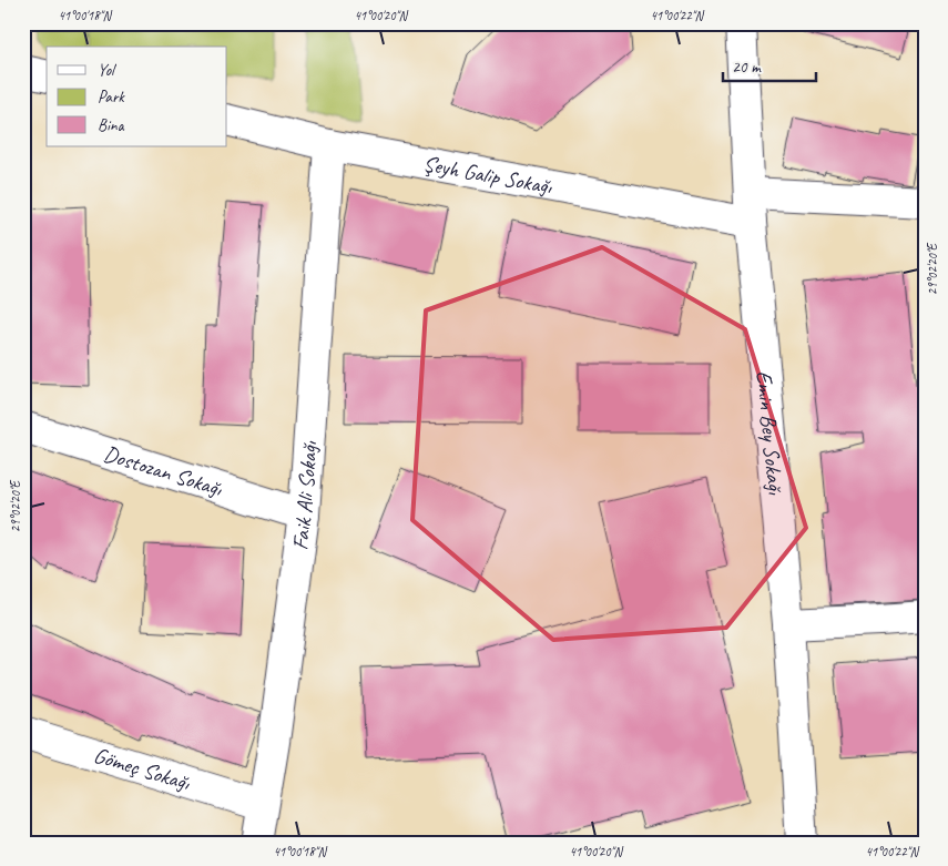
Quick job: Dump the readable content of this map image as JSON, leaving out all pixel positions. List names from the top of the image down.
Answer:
{
  "streets": {
    "street": [
      "Şeyh Galip Sokağı",
      "Emin Bey Sokağı",
      "Dostozan Sokağı",
      "Faik Ali Sokağı",
      "Gömeç Sokağı"
    ]
  },
  "crossings": [
    ["Şeyh Galip Sokağı", "Emin Bey Sokağı"],
    ["Şeyh Galip Sokağı", "Faik Ali Sokağı"],
    ["Dostozan Sokağı", "Faik Ali Sokağı"],
    ["Faik Ali Sokağı", "Gömeç Sokağı"]
  ],
  "legend": ["Yol", "Park", "Bina"],
  "scale_bar": "20 m",
  "coordinates": [
    "41°00'18\"N",
    "41°00'20\"N",
    "41°00'22\"N",
    "29°02'20\"E"
  ]
}
